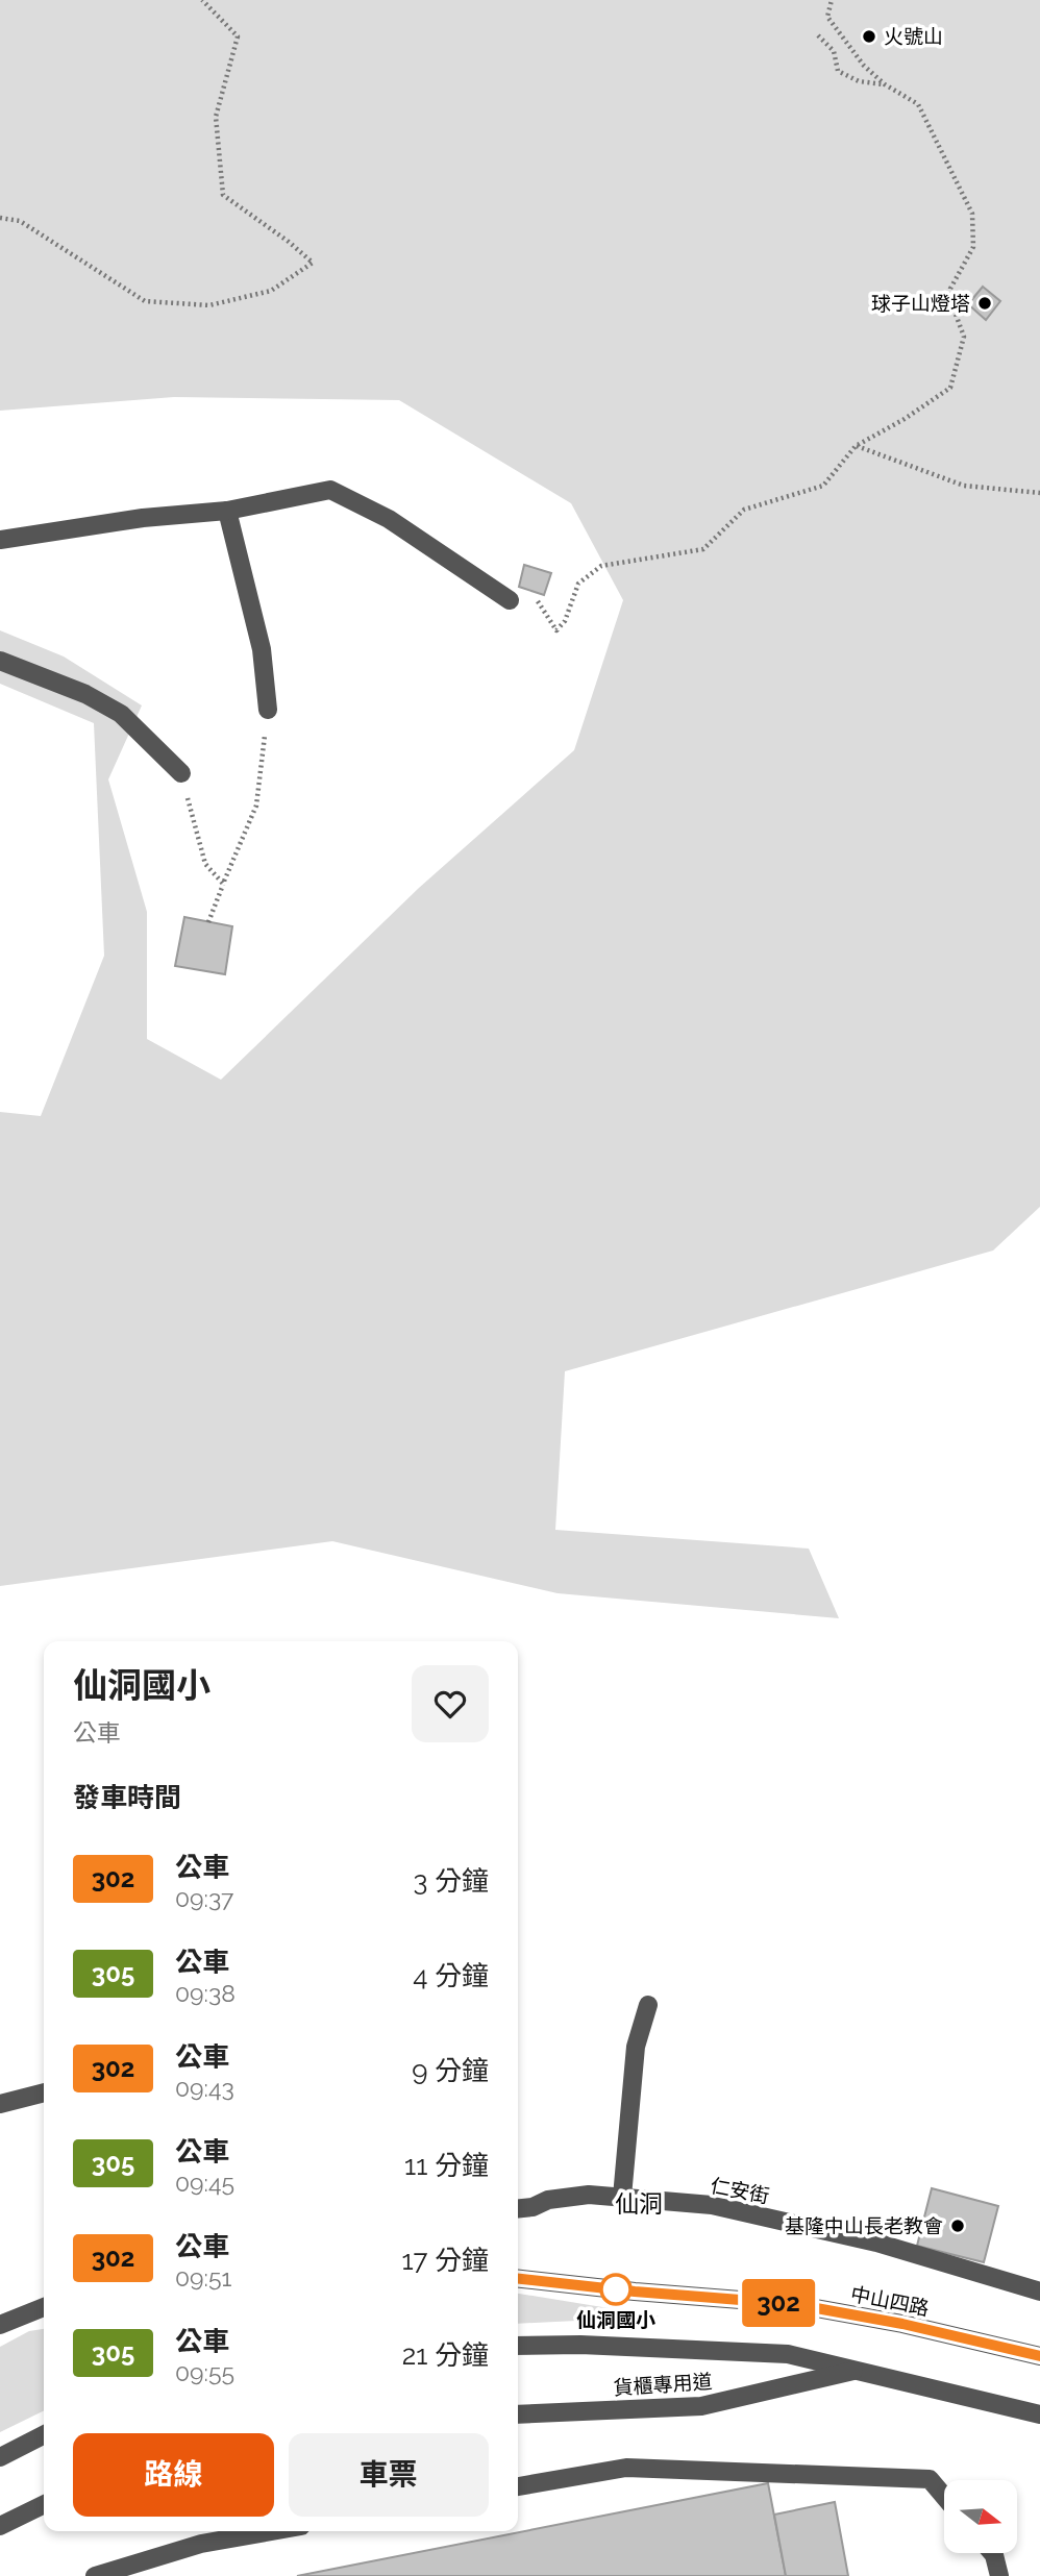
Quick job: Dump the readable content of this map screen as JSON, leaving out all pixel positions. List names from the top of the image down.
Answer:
{
  "streets": {
    "street": ["仁安街", "中山四路", "貨櫃專用道"]
  },
  "districts": ["仙洞"],
  "places": [
    "火號山",
    "球子山燈塔",
    "基隆中山長老教會",
    "仙洞國小"
  ],
  "lines": ["bus line 302"],
  "north": "right",
  "page": {
    "on_map": "302",
    "heading": [
      ["仙洞國小", "公車"],
      "發車時間"
    ],
    "list": [
      {
        "mark": "302",
        "name": "公車",
        "note": "09:37",
        "value": "3 分鐘"
      },
      {
        "mark": "305",
        "name": "公車",
        "note": "09:38",
        "value": "4 分鐘"
      },
      {
        "mark": "302",
        "name": "公車",
        "note": "09:43",
        "value": "9 分鐘"
      },
      {
        "mark": "305",
        "name": "公車",
        "note": "09:45",
        "value": "11 分鐘"
      },
      {
        "mark": "302",
        "name": "公車",
        "note": "09:51",
        "value": "17 分鐘"
      },
      {
        "mark": "305",
        "name": "公車",
        "note": "09:55",
        "value": "21 分鐘"
      }
    ],
    "buttons": ["路線", "車票"]
  }
}
